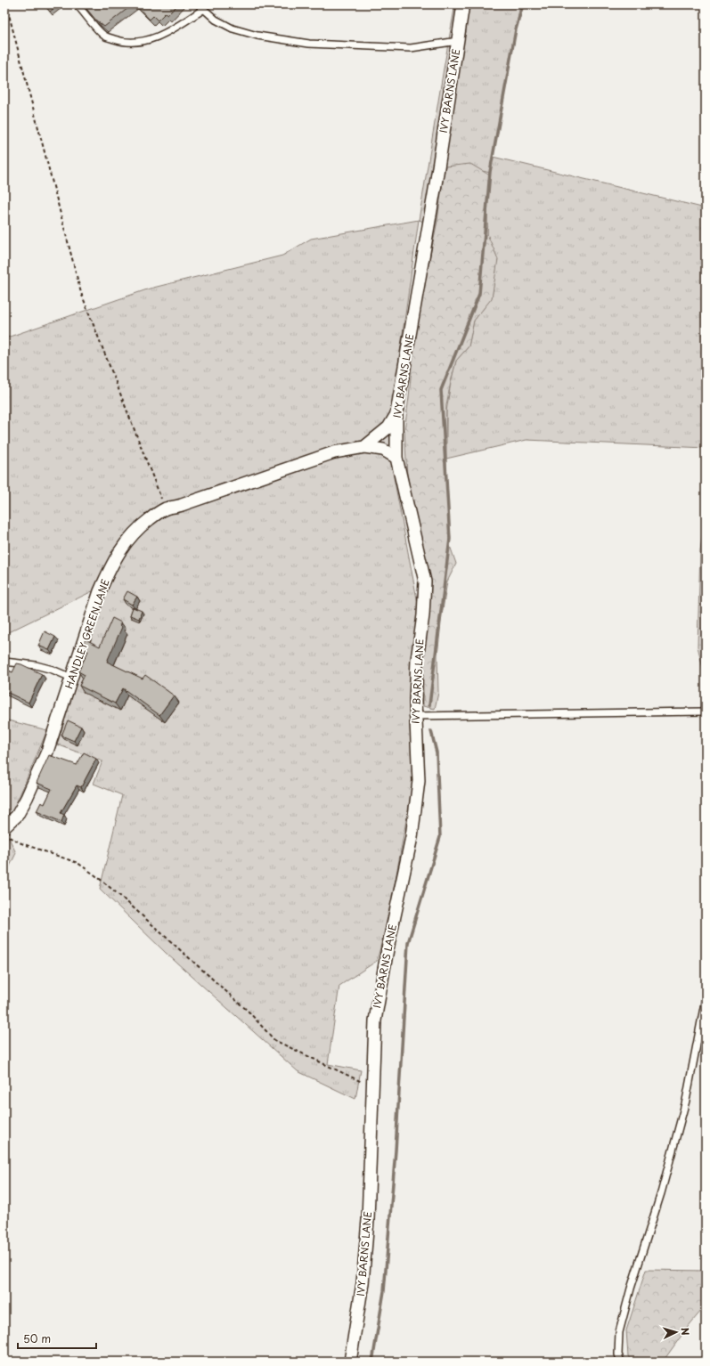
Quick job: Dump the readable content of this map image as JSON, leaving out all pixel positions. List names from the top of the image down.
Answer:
{
  "streets": {
    "street": ["IVY BARNS LANE", "HANDLEY GREEN LANE"]
  },
  "crossings": [
    ["IVY BARNS LANE", "HANDLEY GREEN LANE"]
  ],
  "scale_bar": "50 m",
  "north": "right"
}
